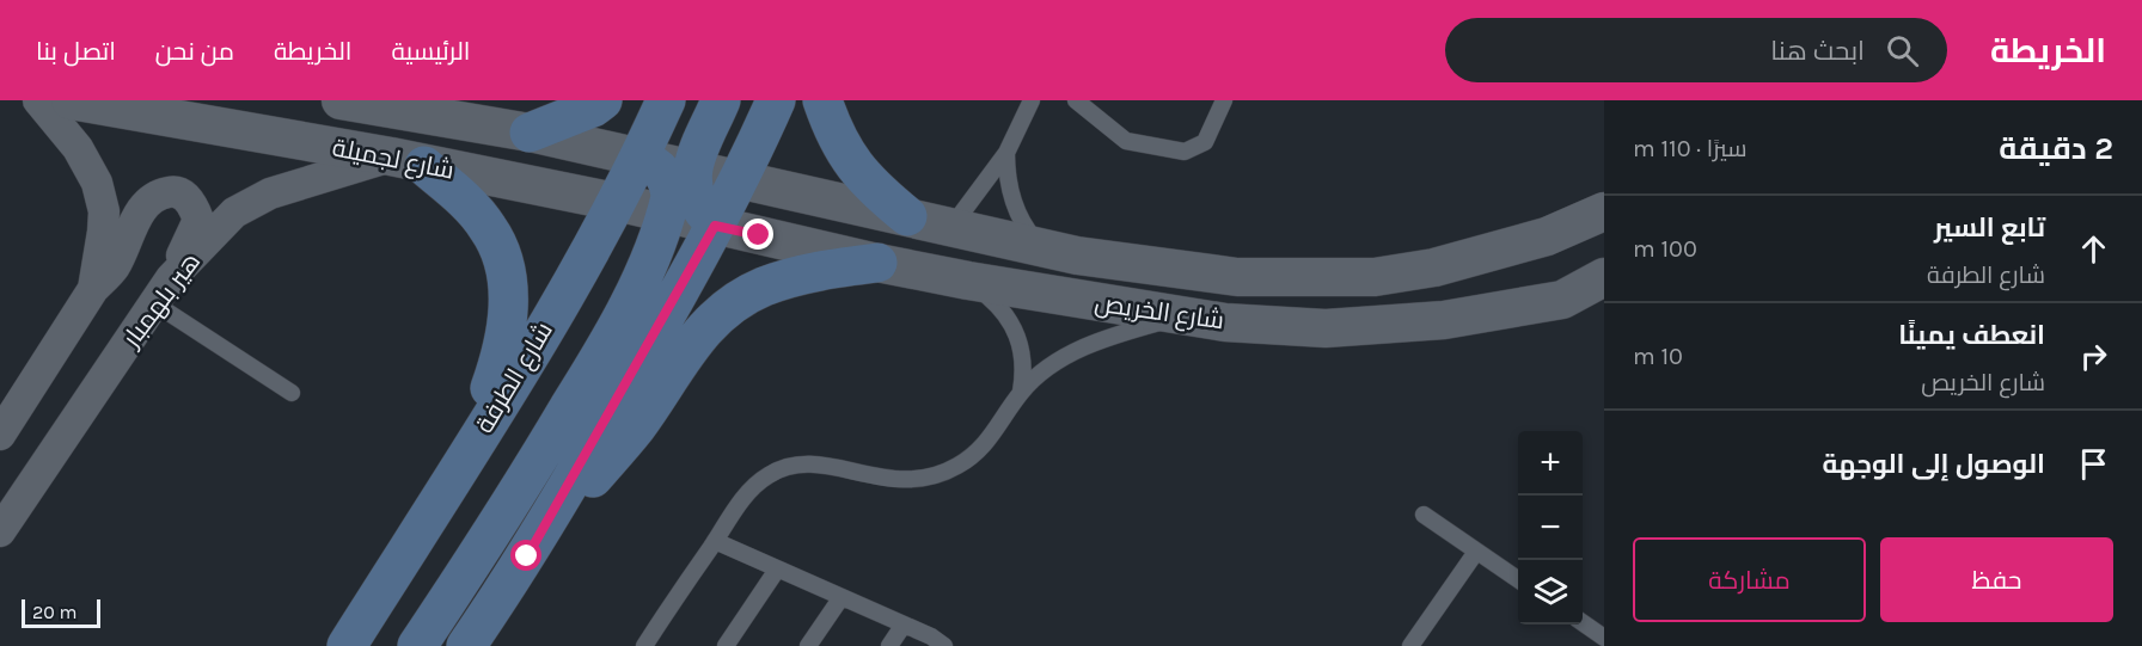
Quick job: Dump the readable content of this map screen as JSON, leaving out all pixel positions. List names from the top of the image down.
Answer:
{
  "streets": {
    "main road": ["شارع الطرفة"],
    "street": ["شارع لجميلة", "هير بلهمبار", "شارع الخريص"]
  },
  "crossings": [
    ["شارع لجميلة", "هير بلهمبار"],
    ["شارع لجميلة", "شارع الخريص"],
    ["شارع لجميلة", "شارع الطرفة"]
  ],
  "scale_bar": "20 m",
  "page": {
    "header": "الخريطة",
    "search": "ابحث هنا",
    "nav": [
      "الرئيسية",
      "الخريطة",
      "من نحن",
      "اتصل بنا"
    ],
    "heading": ["2 دقيقة", "سيرًا · 110 m"],
    "list": [
      ["تابع السير", "شارع الطرفة", "100 m"],
      ["انعطف يمينًا", "شارع الخريص", "10 m"],
      "الوصول إلى الوجهة"
    ],
    "map_buttons": ["+", "−"],
    "buttons": ["حفظ", "مشاركة"],
    "scale": "20 m"
  }
}
